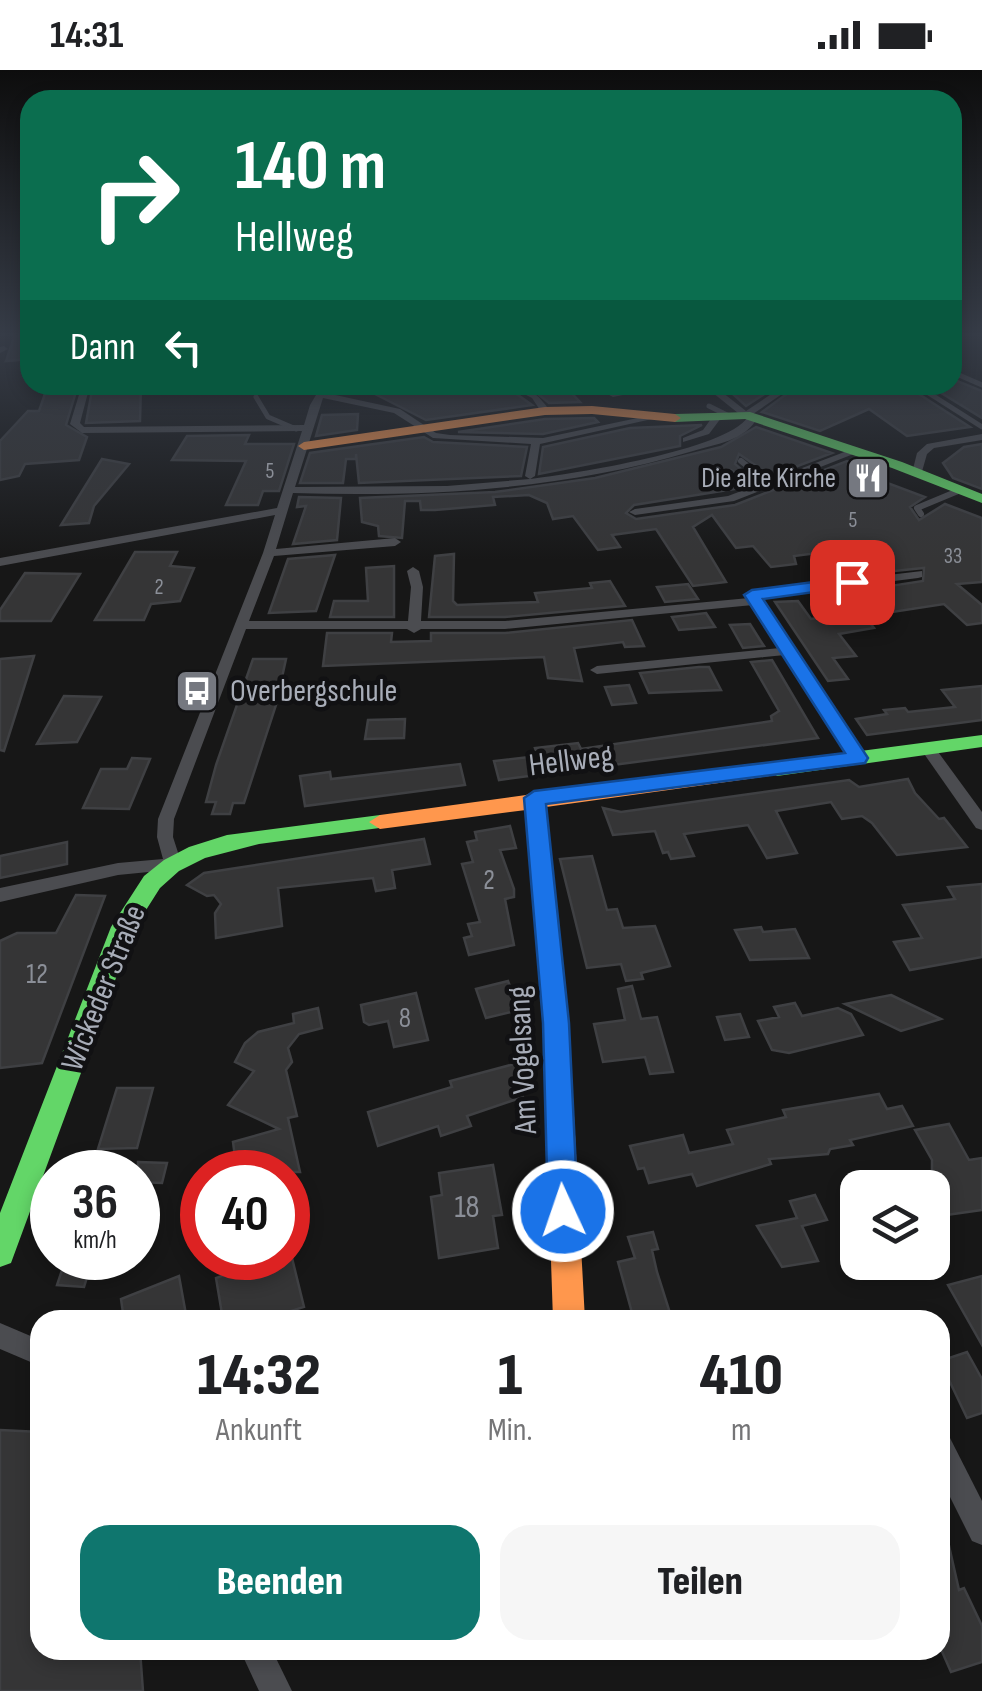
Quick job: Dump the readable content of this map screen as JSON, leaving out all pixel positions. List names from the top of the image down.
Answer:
{
  "streets": {
    "street": ["Hellweg", "Wickeder Straße", "Am Vogelsang"]
  },
  "crossings": [
    ["Hellweg", "Wickeder Straße"],
    ["Hellweg", "Am Vogelsang"]
  ],
  "places": {
    "restaurant": ["Die alte Kirche"],
    "bus stop": ["Overbergschule"]
  },
  "house_numbers": [
    "5",
    "5",
    "33",
    "2",
    "2",
    "12",
    "8",
    "18"
  ],
  "page": {
    "status": "14:31",
    "turn": ["140 m", "Hellweg"],
    "then": "Dann",
    "speed": "36 km/h",
    "limit": "40",
    "eta": [
      "14:32",
      "Ankunft",
      "1",
      "Min.",
      "410",
      "m"
    ],
    "buttons": ["Beenden", "Teilen"]
  }
}
